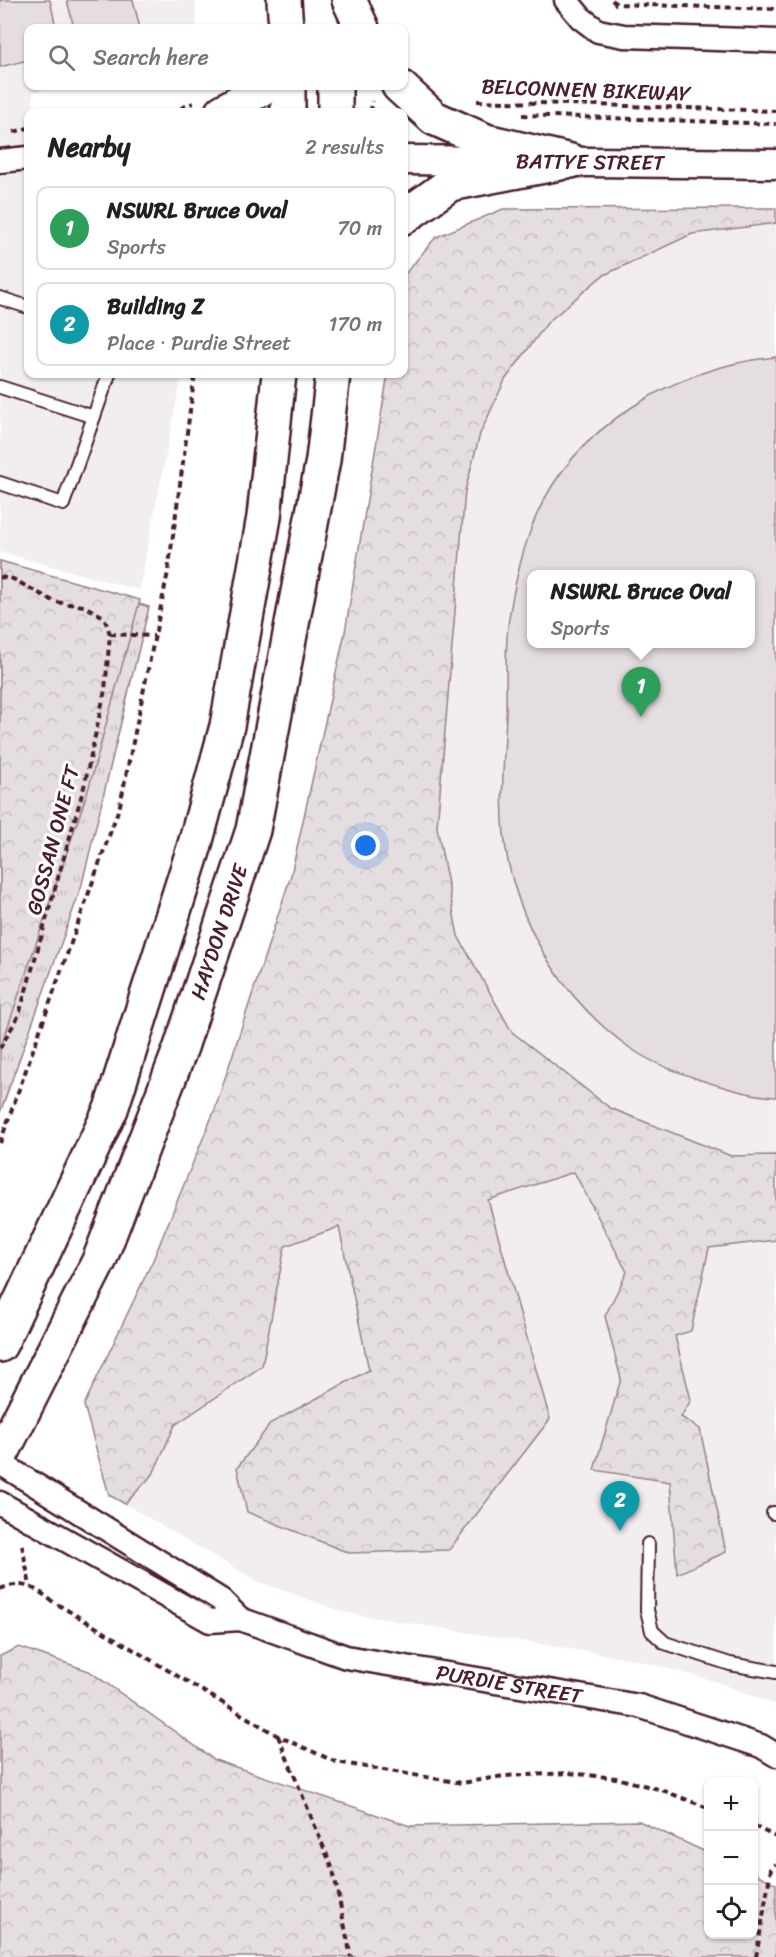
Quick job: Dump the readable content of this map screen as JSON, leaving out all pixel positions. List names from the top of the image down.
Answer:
{
  "streets": {
    "main road": ["HAYDON DRIVE"],
    "street": ["BATTYE STREET", "PURDIE STREET"],
    "path": ["BELCONNEN BIKEWAY", "GOSSAN ONE FT"]
  },
  "page": {
    "search": "Search here",
    "heading": ["Nearby", "2 results"],
    "list": [
      {
        "mark": "1",
        "name": "NSWRL Bruce Oval",
        "note": "Sports",
        "value": "70 m"
      },
      {
        "mark": "2",
        "name": "Building Z",
        "note": "Place · Purdie Street",
        "value": "170 m"
      }
    ],
    "popup": ["NSWRL Bruce Oval", "Sports"],
    "pins": ["1", "2"],
    "map_buttons": ["+", "−"]
  }
}
